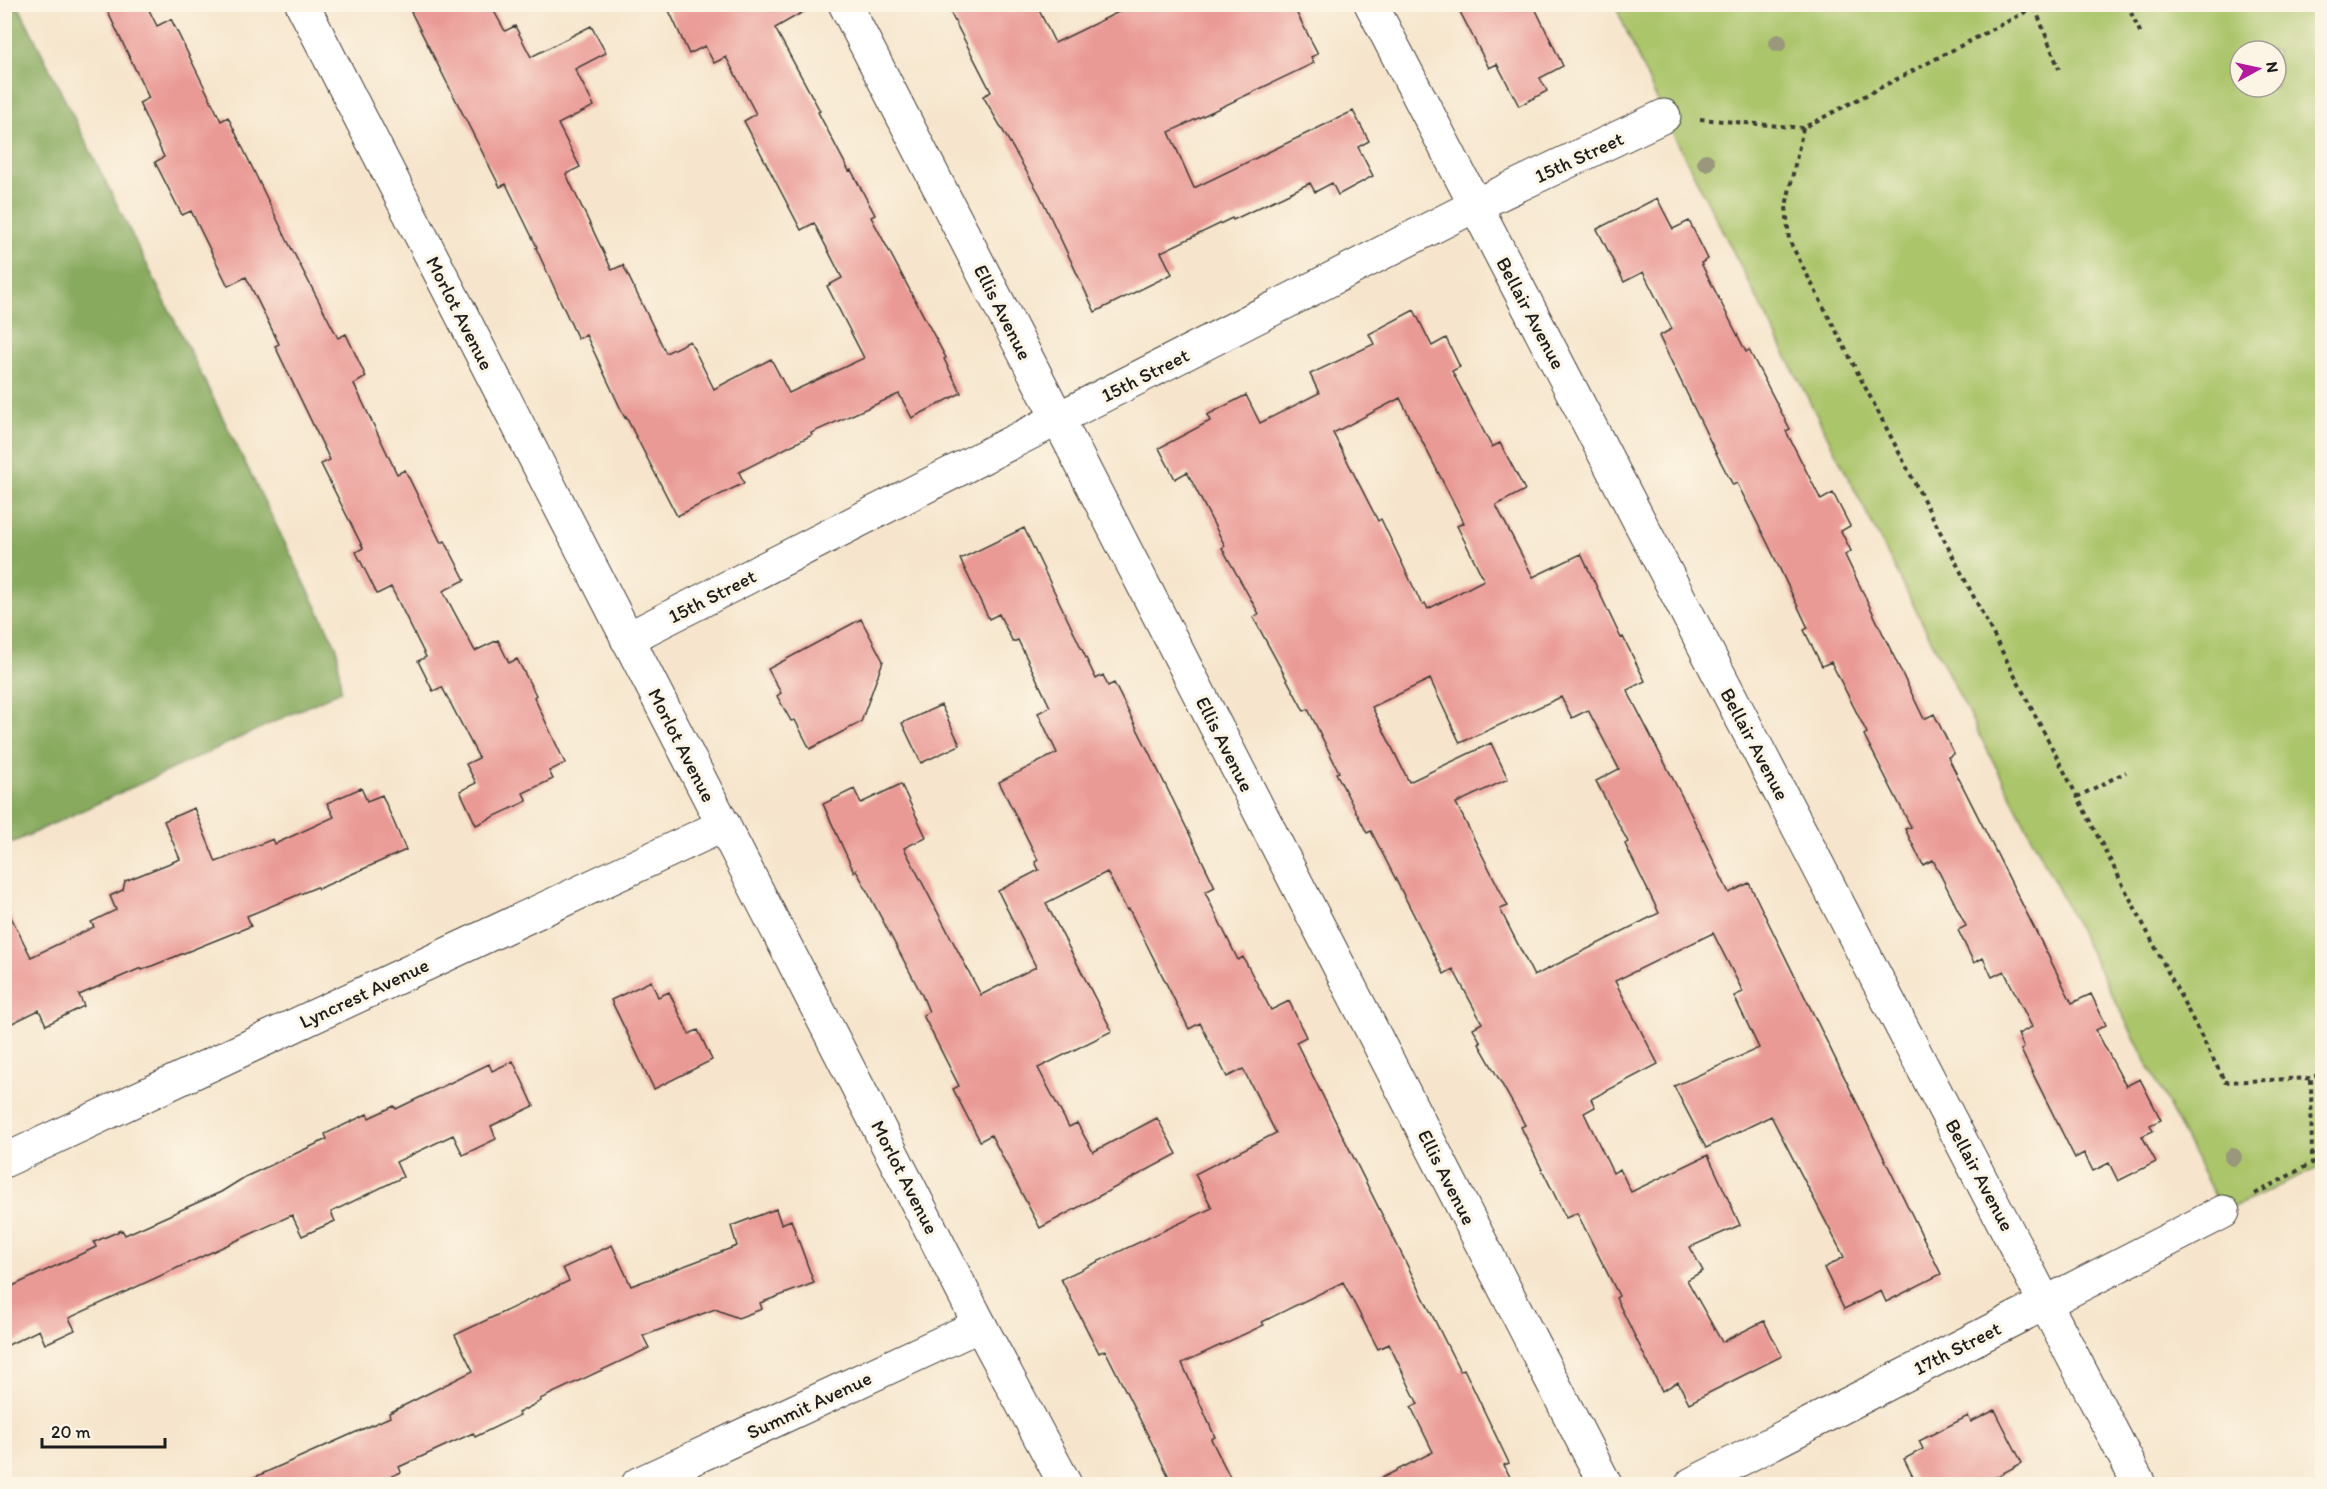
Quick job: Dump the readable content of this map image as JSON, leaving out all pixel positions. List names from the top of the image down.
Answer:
{
  "streets": {
    "street": [
      "15th Street",
      "Ellis Avenue",
      "Morlot Avenue",
      "Bellair Avenue",
      "Lyncrest Avenue",
      "17th Street",
      "Summit Avenue"
    ]
  },
  "crossings": [
    ["15th Street", "Ellis Avenue"],
    ["15th Street", "Morlot Avenue"],
    ["15th Street", "Bellair Avenue"],
    ["Morlot Avenue", "Lyncrest Avenue"],
    ["Morlot Avenue", "Summit Avenue"],
    ["Bellair Avenue", "17th Street"]
  ],
  "scale_bar": "20 m",
  "north": "right"
}
